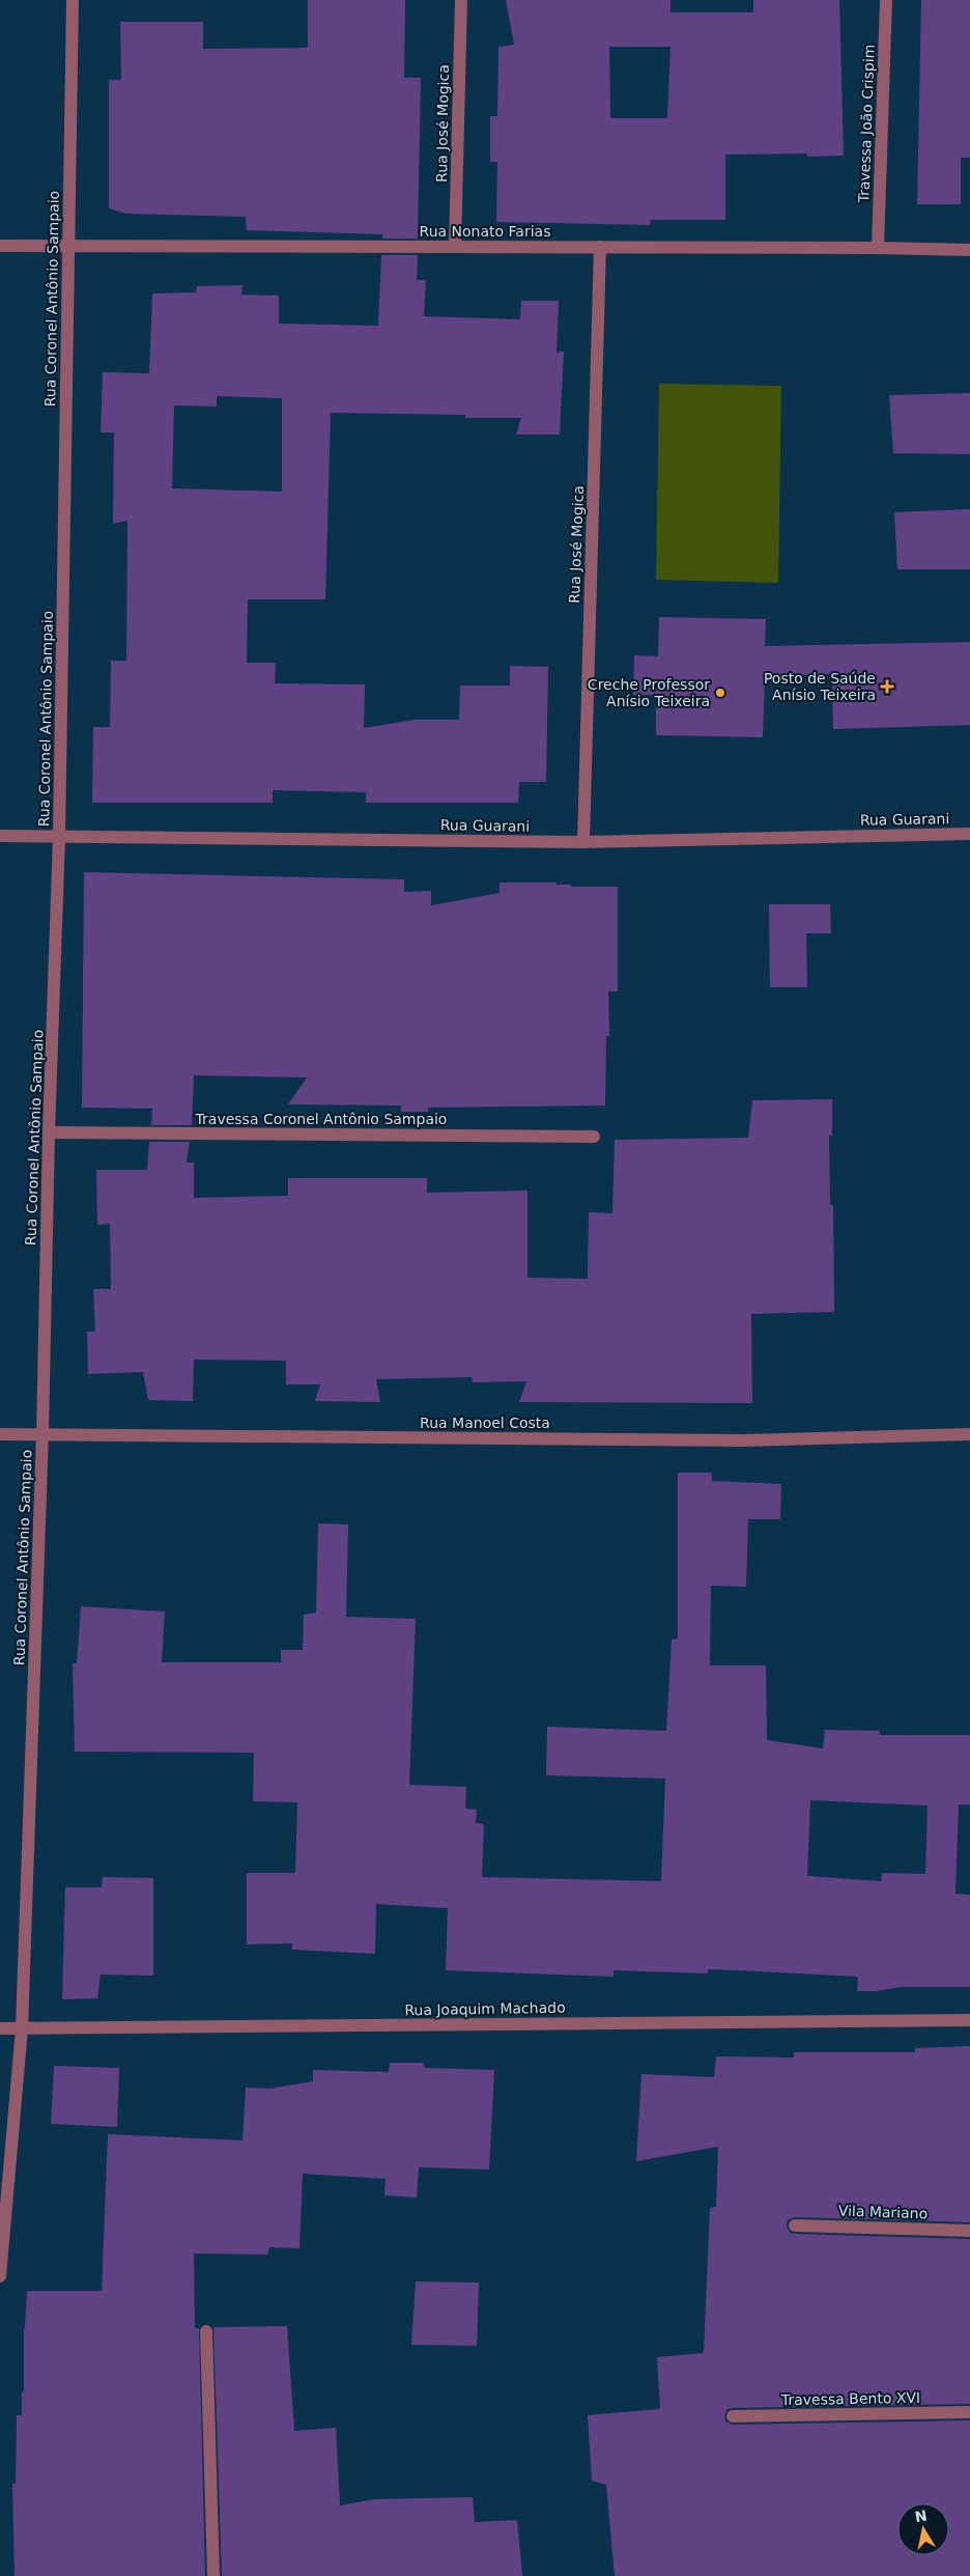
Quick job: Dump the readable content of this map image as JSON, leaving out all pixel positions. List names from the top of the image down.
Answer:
{
  "streets": {
    "street": [
      "Rua José Mogica",
      "Travessa João Crispim",
      "Rua Nonato Farias",
      "Rua Coronel Antônio Sampaio",
      "Rua Guarani",
      "Travessa Coronel Antônio Sampaio",
      "Rua Manoel Costa",
      "Rua Joaquim Machado",
      "Vila Mariano",
      "Travessa Bento XVI"
    ]
  },
  "crossings": [
    ["Rua José Mogica", "Rua Nonato Farias"],
    ["Rua José Mogica", "Rua Guarani"],
    ["Travessa João Crispim", "Rua Nonato Farias"],
    ["Rua Nonato Farias", "Rua Coronel Antônio Sampaio"],
    ["Rua Coronel Antônio Sampaio", "Rua Guarani"],
    ["Rua Coronel Antônio Sampaio", "Travessa Coronel Antônio Sampaio"],
    ["Rua Coronel Antônio Sampaio", "Rua Manoel Costa"],
    ["Rua Coronel Antônio Sampaio", "Rua Joaquim Machado"]
  ],
  "places": {
    "health": ["Posto de Saúde Anísio Teixeira"],
    "other": ["Creche Professor Anísio Teixeira"]
  },
  "north": "top"
}
